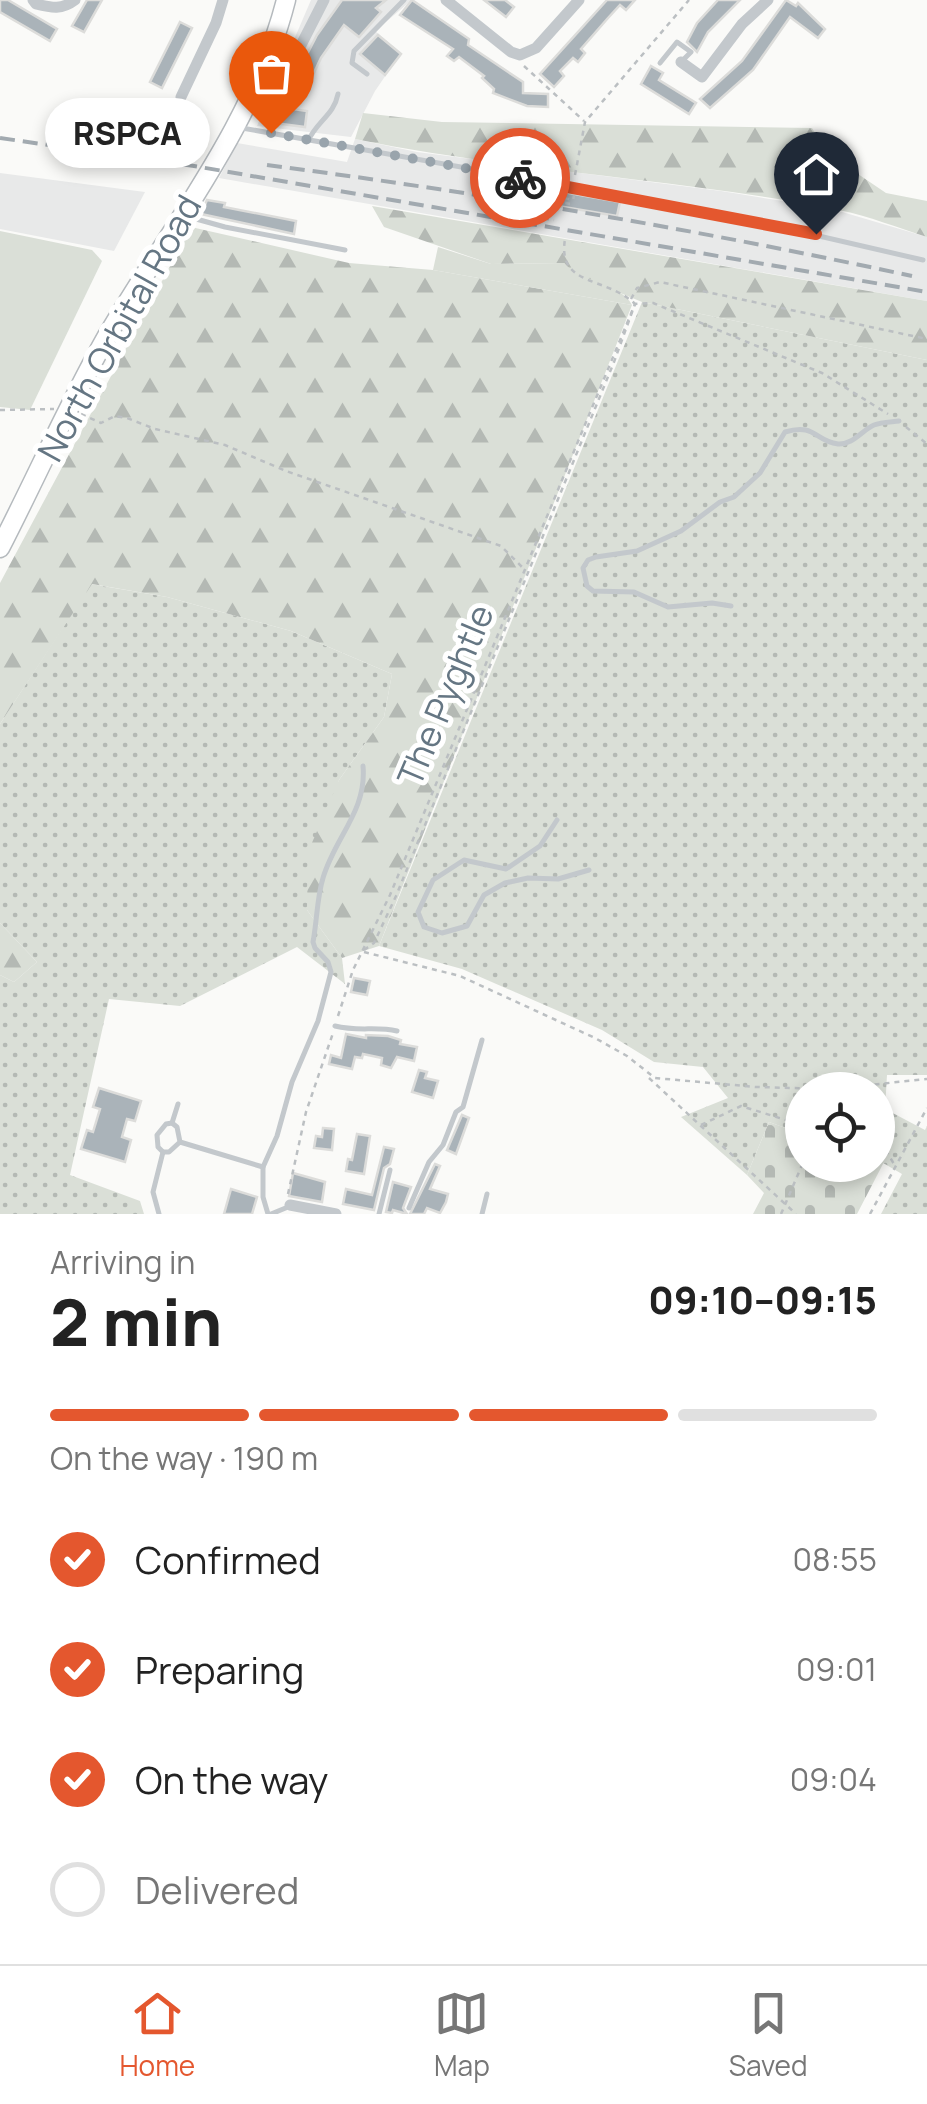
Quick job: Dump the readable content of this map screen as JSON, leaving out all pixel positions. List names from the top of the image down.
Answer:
{
  "streets": {
    "main road": ["North Orbital Road"],
    "path": ["The Pyghtle"]
  },
  "places": ["RSPCA"],
  "page": {
    "bubble": "RSPCA",
    "heading": ["2 min", "Arriving in", "09:10–09:15"],
    "bar": "On the way · 190 m",
    "list": [
      ["Confirmed", "08:55"],
      ["Preparing", "09:01"],
      ["On the way", "09:04"],
      "Delivered"
    ],
    "tabs": ["Home", "Map", "Saved"]
  }
}
